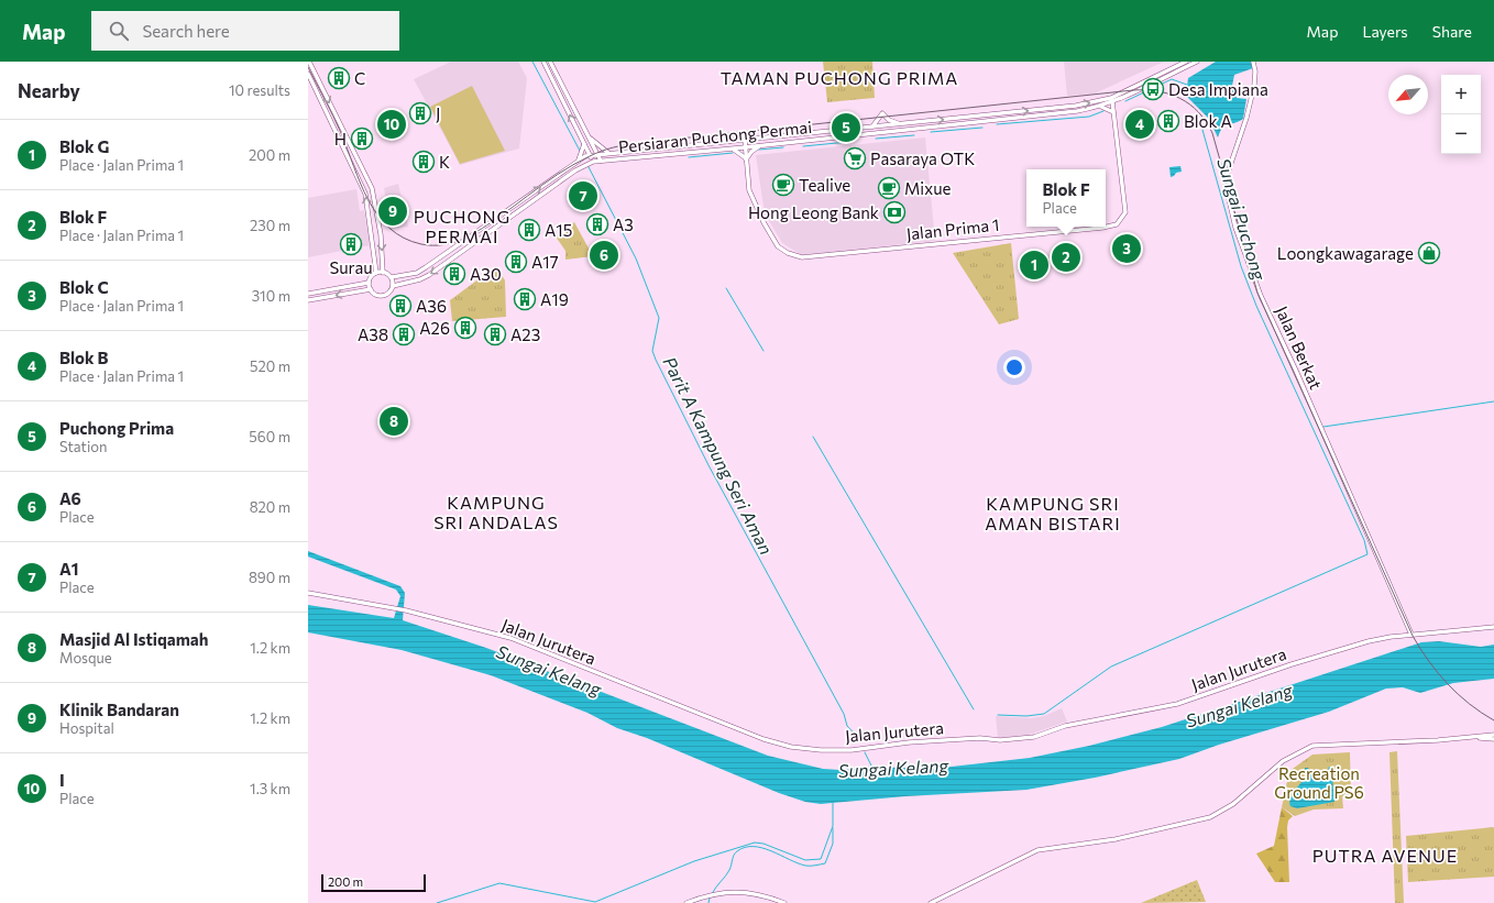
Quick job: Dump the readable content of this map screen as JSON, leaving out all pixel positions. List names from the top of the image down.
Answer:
{
  "streets": {
    "street": [
      "Persiaran Puchong Permai",
      "Jalan Prima 1",
      "Jalan Berkat",
      "Jalan Jurutera"
    ]
  },
  "crossings": [
    ["Persiaran Puchong Permai", "Jalan Prima 1"],
    ["Jalan Berkat", "Jalan Jurutera"]
  ],
  "districts": [
    "TAMAN PUCHONG PRIMA",
    "PUCHONG PERMAI",
    "KAMPUNG SRI ANDALAS",
    "KAMPUNG SRI AMAN BISTARI",
    "PUTRA AVENUE"
  ],
  "water": ["Sungai Puchong", "Parit A Kampung Seri Aman", "Sungai Kelang"],
  "parks": ["Recreation Ground PS6"],
  "places": {
    "building": [
      "C",
      "J",
      "Blok A",
      "H",
      "K",
      "A3",
      "A15",
      "Surau",
      "A17",
      "A30",
      "A19",
      "A36",
      "A26",
      "A38",
      "A23"
    ],
    "bus stop": ["Desa Impiana"],
    "supermarket": ["Pasaraya OTK"],
    "cafe": ["Tealive", "Mixue"],
    "bank": ["Hong Leong Bank"],
    "shop": ["Loongkawagarage"]
  },
  "scale_bar": "200 m",
  "north": "bottom left",
  "page": {
    "header": "Map",
    "search": "Search here",
    "nav": ["Map", "Layers", "Share"],
    "heading": ["Nearby", "10 results"],
    "map_buttons": ["+", "−"],
    "pins": [
      "4",
      "10",
      "5",
      "7",
      "9",
      "3",
      "6",
      "2",
      "1",
      "8"
    ],
    "list": [
      {
        "mark": "1",
        "name": "Blok G",
        "note": "Place · Jalan Prima 1",
        "value": "200 m"
      },
      {
        "mark": "2",
        "name": "Blok F",
        "note": "Place · Jalan Prima 1",
        "value": "230 m"
      },
      {
        "mark": "3",
        "name": "Blok C",
        "note": "Place · Jalan Prima 1",
        "value": "310 m"
      },
      {
        "mark": "4",
        "name": "Blok B",
        "note": "Place · Jalan Prima 1",
        "value": "520 m"
      },
      {
        "mark": "5",
        "name": "Puchong Prima",
        "note": "Station",
        "value": "560 m"
      },
      {
        "mark": "6",
        "name": "A6",
        "note": "Place",
        "value": "820 m"
      },
      {
        "mark": "7",
        "name": "A1",
        "note": "Place",
        "value": "890 m"
      },
      {
        "mark": "8",
        "name": "Masjid Al Istiqamah",
        "note": "Mosque",
        "value": "1.2 km"
      },
      {
        "mark": "9",
        "name": "Klinik Bandaran",
        "note": "Hospital",
        "value": "1.2 km"
      },
      {
        "mark": "10",
        "name": "I",
        "note": "Place",
        "value": "1.3 km"
      }
    ],
    "popup": ["Blok F", "Place"],
    "scale": "200 m"
  }
}
